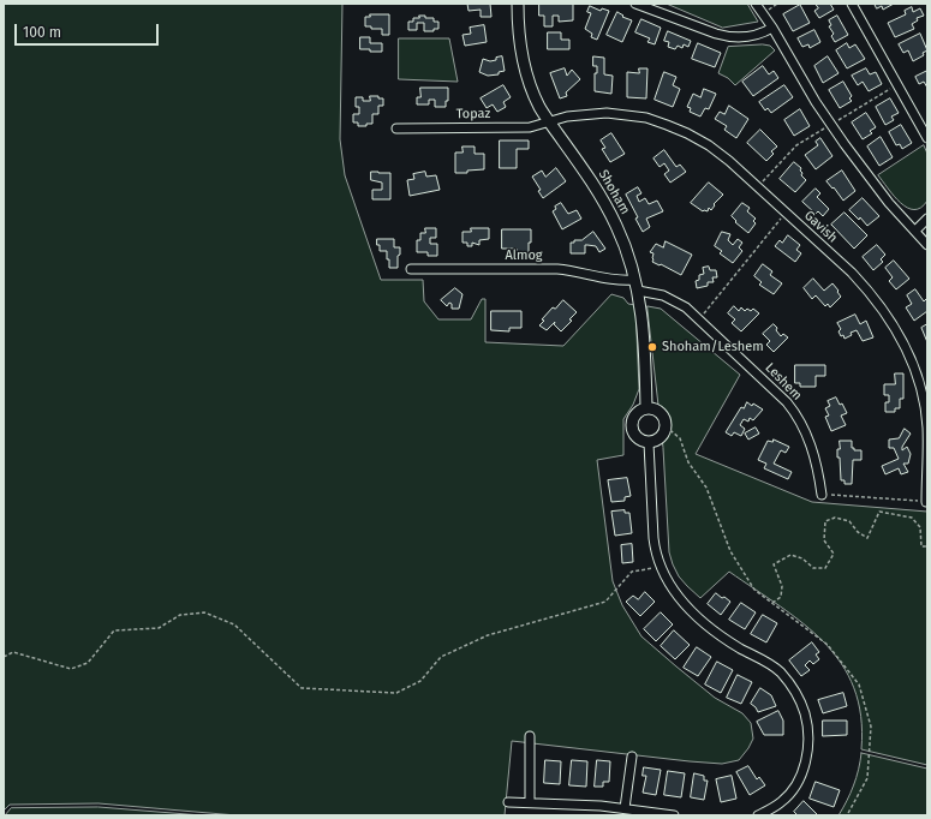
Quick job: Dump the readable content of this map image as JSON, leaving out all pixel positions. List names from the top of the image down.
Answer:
{
  "streets": {
    "street": [
      "Topaz",
      "Shoham",
      "Gavish",
      "Almog",
      "Leshem"
    ]
  },
  "crossings": [
    ["Topaz", "Shoham"],
    ["Topaz", "Gavish"],
    ["Shoham", "Gavish"],
    ["Shoham", "Almog"],
    ["Shoham", "Leshem"],
    ["Almog", "Leshem"]
  ],
  "places": ["Shoham/Leshem"],
  "scale_bar": "100 m"
}
